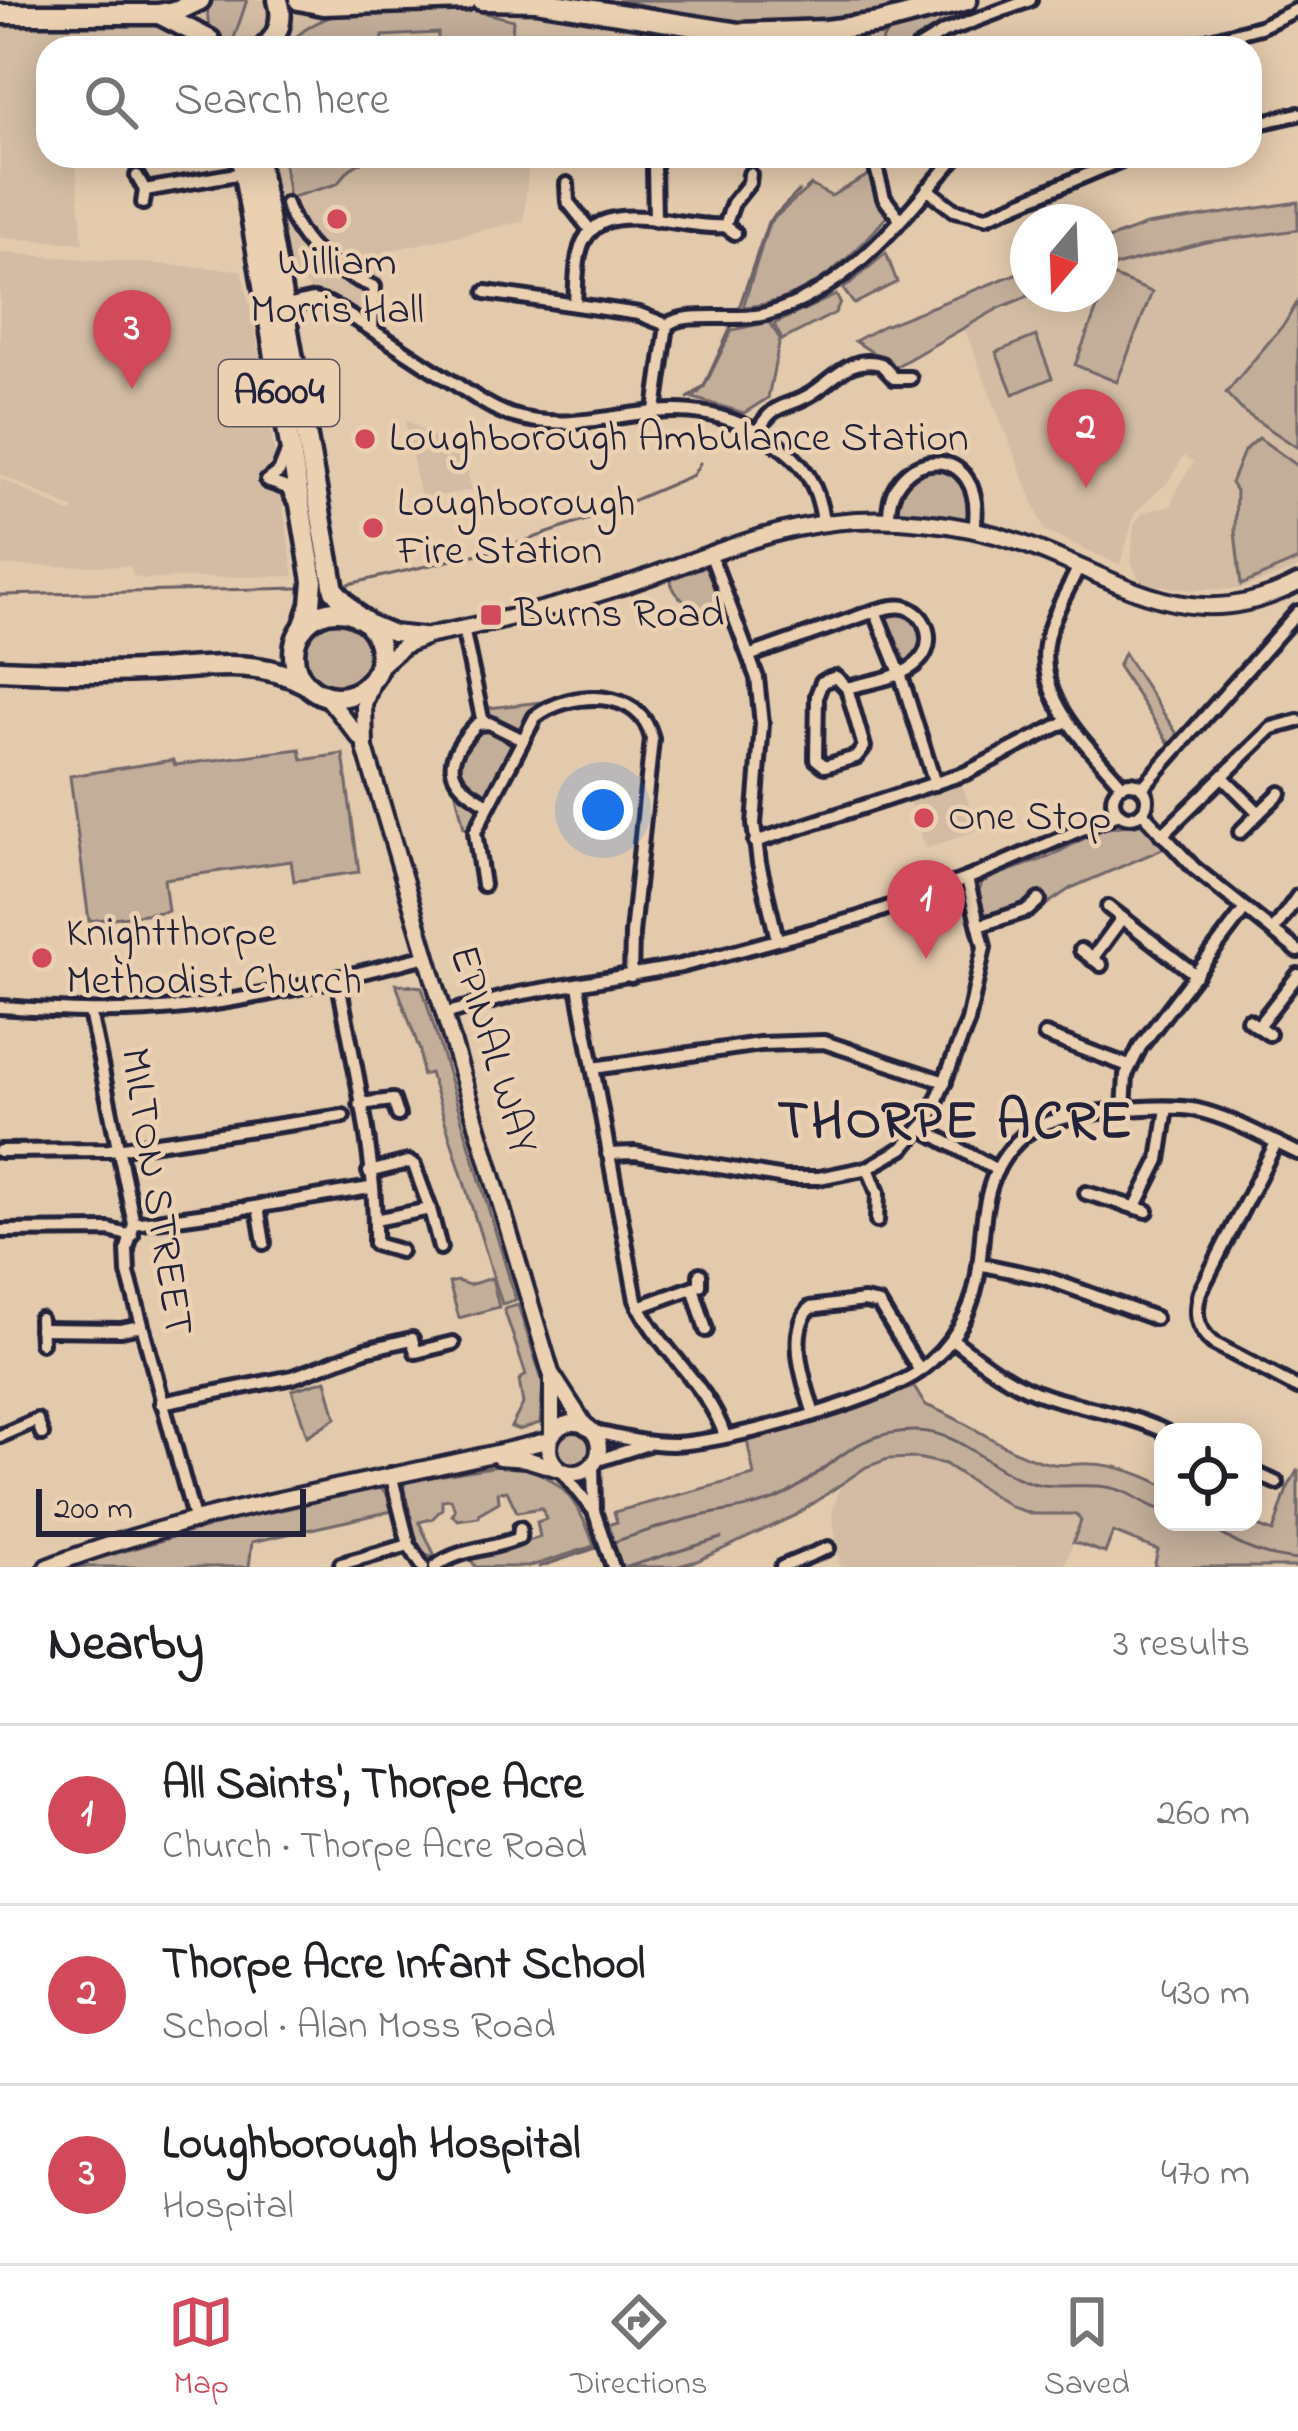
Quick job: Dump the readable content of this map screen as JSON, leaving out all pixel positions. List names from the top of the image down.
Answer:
{
  "streets": {
    "main road": ["A6004"],
    "street": ["EPINAL WAY", "MILTON STREET"]
  },
  "crossings": [
    ["A6004", "EPINAL WAY"]
  ],
  "districts": ["THORPE ACRE"],
  "places": {
    "other": [
      "William Morris Hall",
      "Loughborough Ambulance Station",
      "Loughborough Fire Station",
      "One Stop",
      "Knightthorpe Methodist Church"
    ],
    "transit": ["Burns Road"]
  },
  "scale_bar": "200 m",
  "north": "bottom",
  "page": {
    "search": "Search here",
    "pins": ["3", "2", "1"],
    "scale": "200 m",
    "heading": ["Nearby", "3 results"],
    "list": [
      {
        "mark": "1",
        "name": "All Saints', Thorpe Acre",
        "note": "Church · Thorpe Acre Road",
        "value": "260 m"
      },
      {
        "mark": "2",
        "name": "Thorpe Acre Infant School",
        "note": "School · Alan Moss Road",
        "value": "430 m"
      },
      {
        "mark": "3",
        "name": "Loughborough Hospital",
        "note": "Hospital",
        "value": "470 m"
      }
    ],
    "nav": ["Map", "Directions", "Saved"]
  }
}
